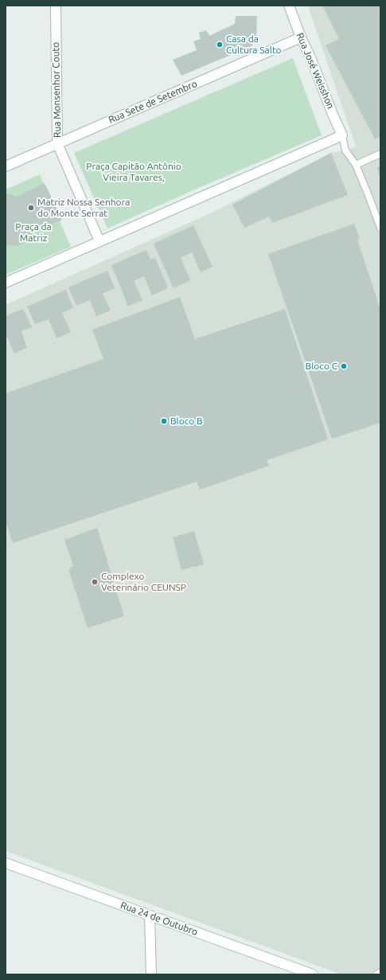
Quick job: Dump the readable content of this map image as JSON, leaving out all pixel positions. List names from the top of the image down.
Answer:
{
  "streets": {
    "street": [
      "Rua José Weisshon",
      "Rua Monsenhor Couto",
      "Rua Sete de Setembro",
      "Rua 24 de Outubro"
    ]
  },
  "crossings": [
    ["Rua José Weisshon", "Rua Sete de Setembro"],
    ["Rua Monsenhor Couto", "Rua Sete de Setembro"]
  ],
  "parks": ["Praça Capitão Antônio Vieira Tavares,", "Praça da Matriz"],
  "places": [
    "Casa da Cultura Salto",
    "Matriz Nossa Senhora do Monte Serrat",
    "Bloco C",
    "Bloco B",
    "Complexo Veterinário CEUNSP"
  ]
}
